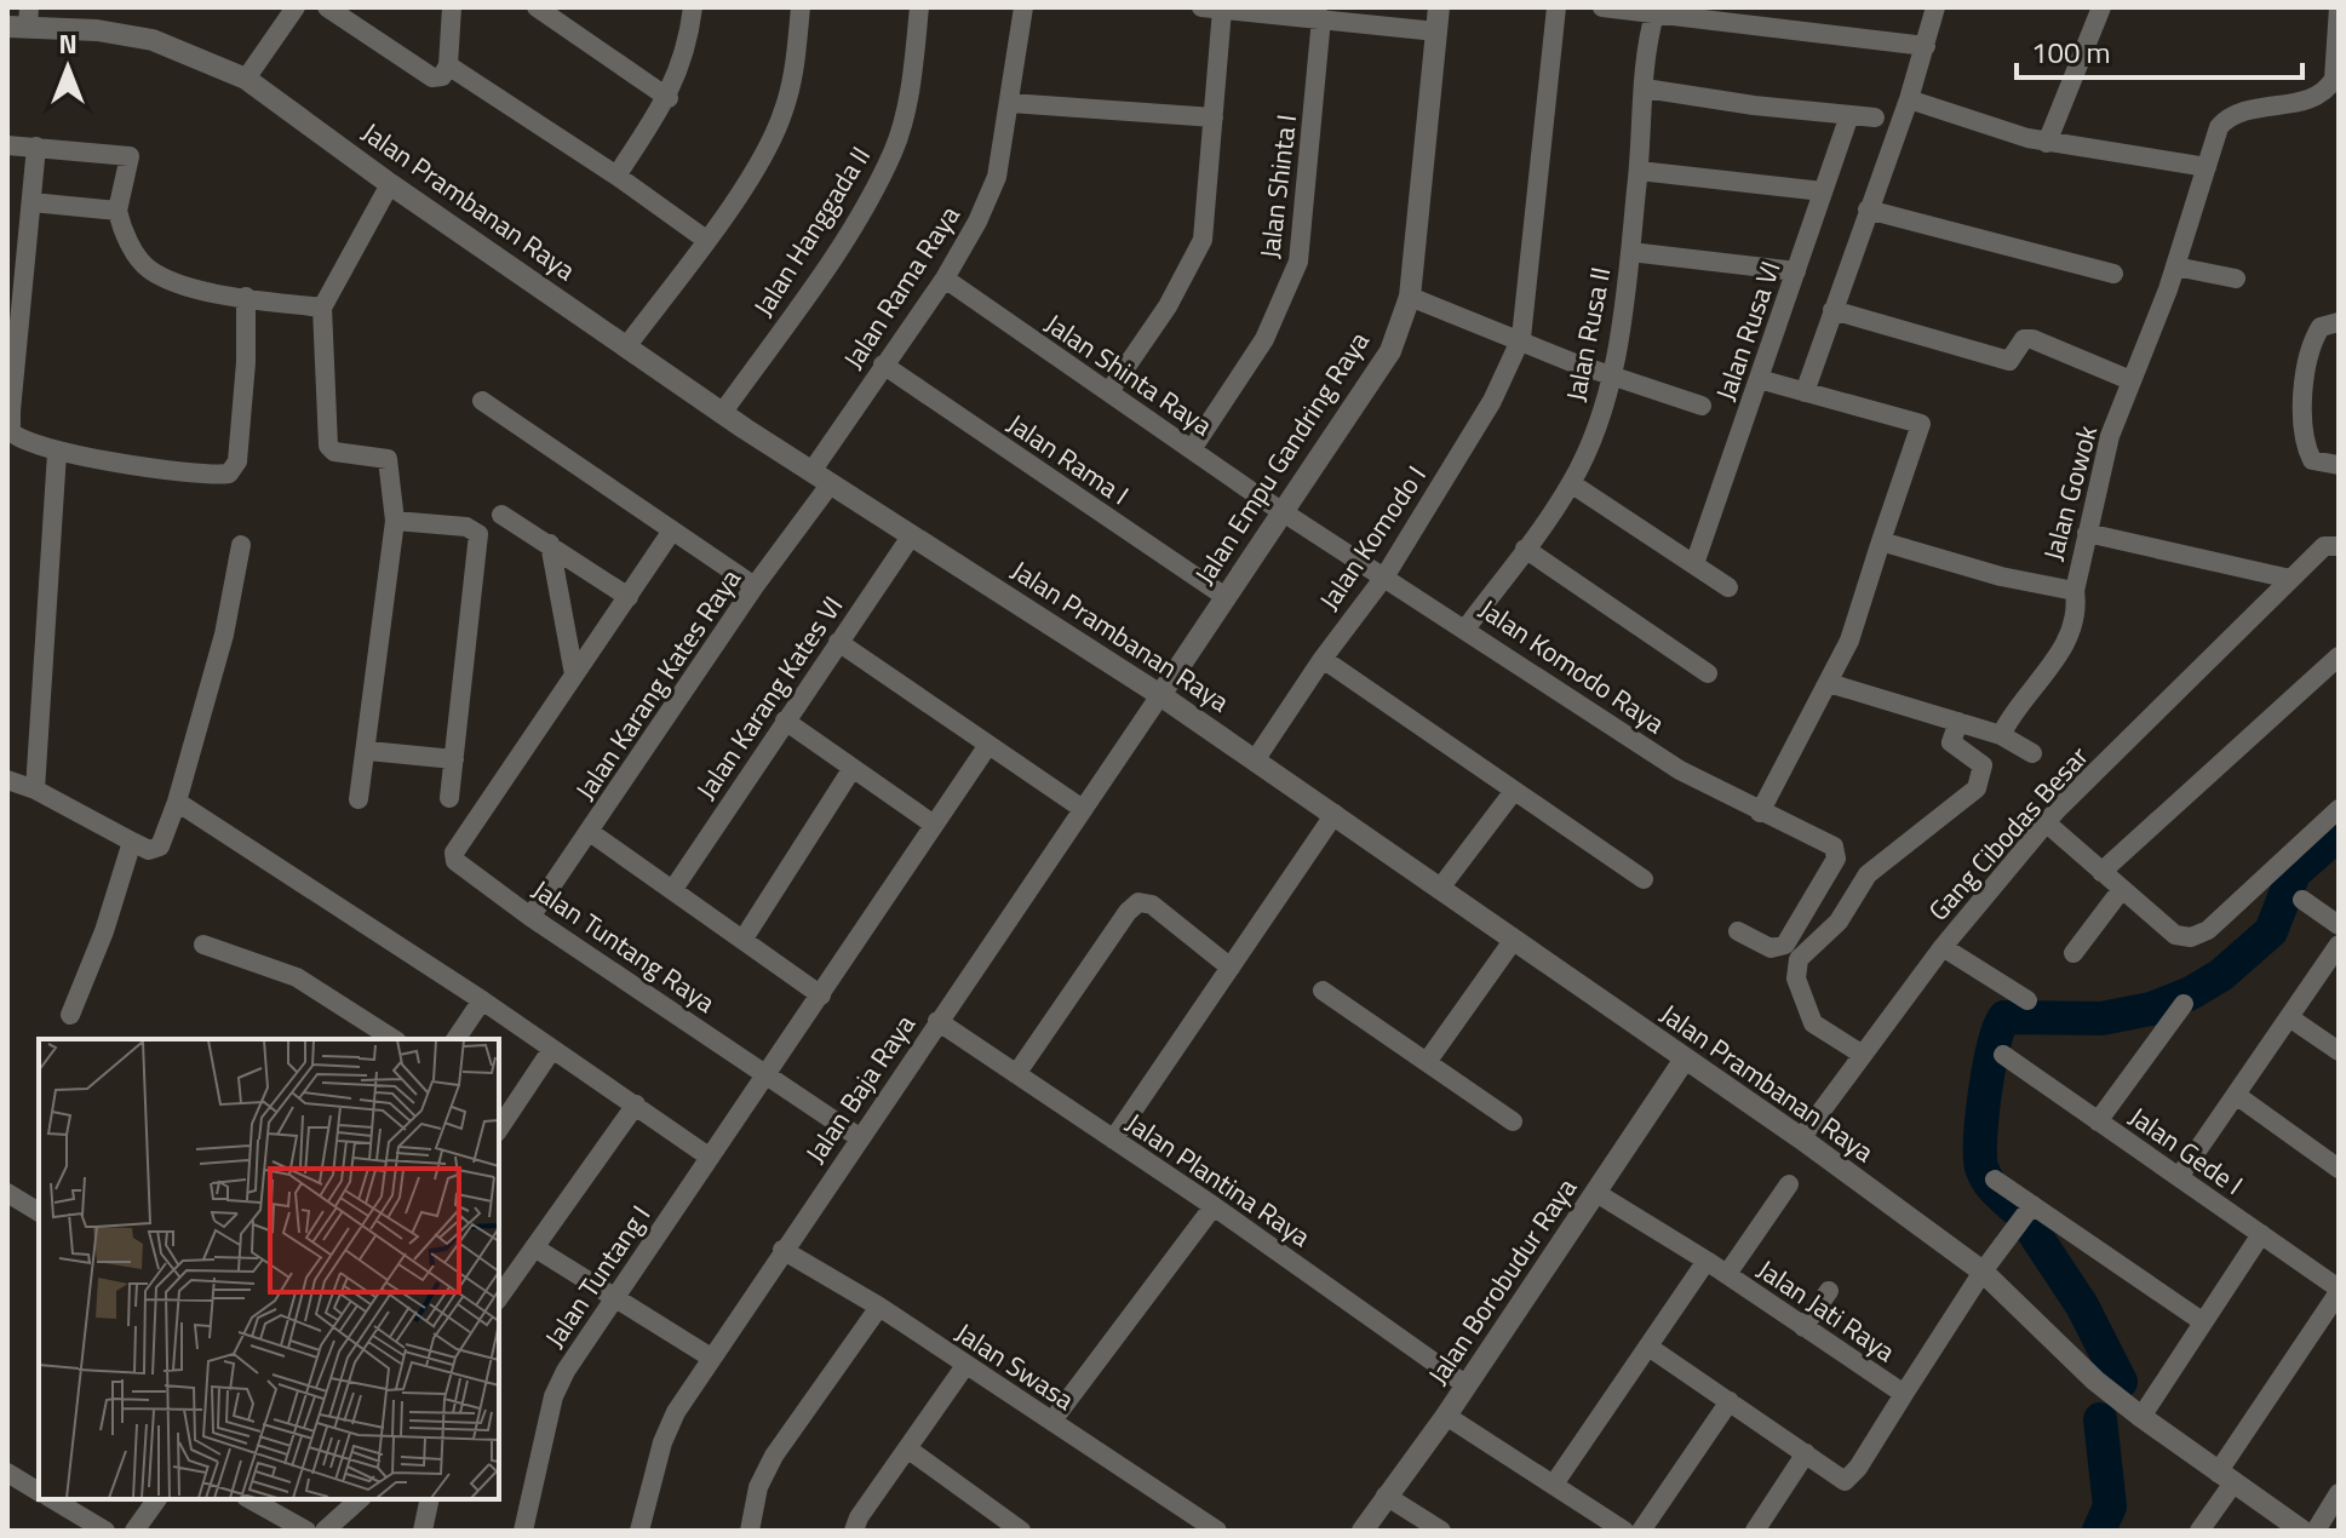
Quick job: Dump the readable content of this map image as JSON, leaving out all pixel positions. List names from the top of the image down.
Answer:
{
  "streets": {
    "street": [
      "Jalan Shinta I",
      "Jalan Prambanan Raya",
      "Jalan Hanggada II",
      "Jalan Rama Raya",
      "Jalan Rusa VI",
      "Jalan Rusa II",
      "Jalan Shinta Raya",
      "Jalan Empu Gandring Raya",
      "Jalan Rama I",
      "Jalan Gowok",
      "Jalan Komodo I",
      "Jalan Komodo Raya",
      "Jalan Karang Kates Raya",
      "Jalan Karang Kates VI",
      "Gang Cibodas Besar",
      "Jalan Tuntang Raya",
      "Jalan Baja Raya",
      "Jalan Gede I",
      "Jalan Plantina Raya",
      "Jalan Tuntang I",
      "Jalan Borobudur Raya",
      "Jalan Jati Raya",
      "Jalan Swasa"
    ]
  },
  "crossings": [
    ["Jalan Shinta I", "Jalan Shinta Raya"],
    ["Jalan Prambanan Raya", "Jalan Hanggada II"],
    ["Jalan Prambanan Raya", "Jalan Rama Raya"],
    ["Jalan Prambanan Raya", "Jalan Empu Gandring Raya"],
    ["Jalan Prambanan Raya", "Jalan Komodo I"],
    ["Jalan Prambanan Raya", "Jalan Karang Kates Raya"],
    ["Jalan Prambanan Raya", "Jalan Karang Kates VI"],
    ["Jalan Prambanan Raya", "Gang Cibodas Besar"],
    ["Jalan Prambanan Raya", "Jalan Baja Raya"],
    ["Jalan Prambanan Raya", "Jalan Borobudur Raya"],
    ["Jalan Prambanan Raya", "Jalan Jati Raya"],
    ["Jalan Rama Raya", "Jalan Shinta Raya"],
    ["Jalan Rama Raya", "Jalan Rama I"],
    ["Jalan Rama Raya", "Jalan Karang Kates Raya"],
    ["Jalan Rusa II", "Jalan Komodo Raya"],
    ["Jalan Shinta Raya", "Jalan Empu Gandring Raya"],
    ["Jalan Shinta Raya", "Jalan Komodo Raya"],
    ["Jalan Empu Gandring Raya", "Jalan Rama I"],
    ["Jalan Empu Gandring Raya", "Jalan Komodo Raya"],
    ["Jalan Empu Gandring Raya", "Jalan Baja Raya"],
    ["Jalan Komodo I", "Jalan Komodo Raya"],
    ["Jalan Karang Kates Raya", "Jalan Tuntang Raya"],
    ["Jalan Tuntang Raya", "Jalan Baja Raya"],
    ["Jalan Tuntang Raya", "Jalan Tuntang I"],
    ["Jalan Baja Raya", "Jalan Plantina Raya"],
    ["Jalan Baja Raya", "Jalan Swasa"],
    ["Jalan Plantina Raya", "Jalan Borobudur Raya"],
    ["Jalan Borobudur Raya", "Jalan Jati Raya"]
  ],
  "scale_bar": "100 m",
  "north": "top"
}
